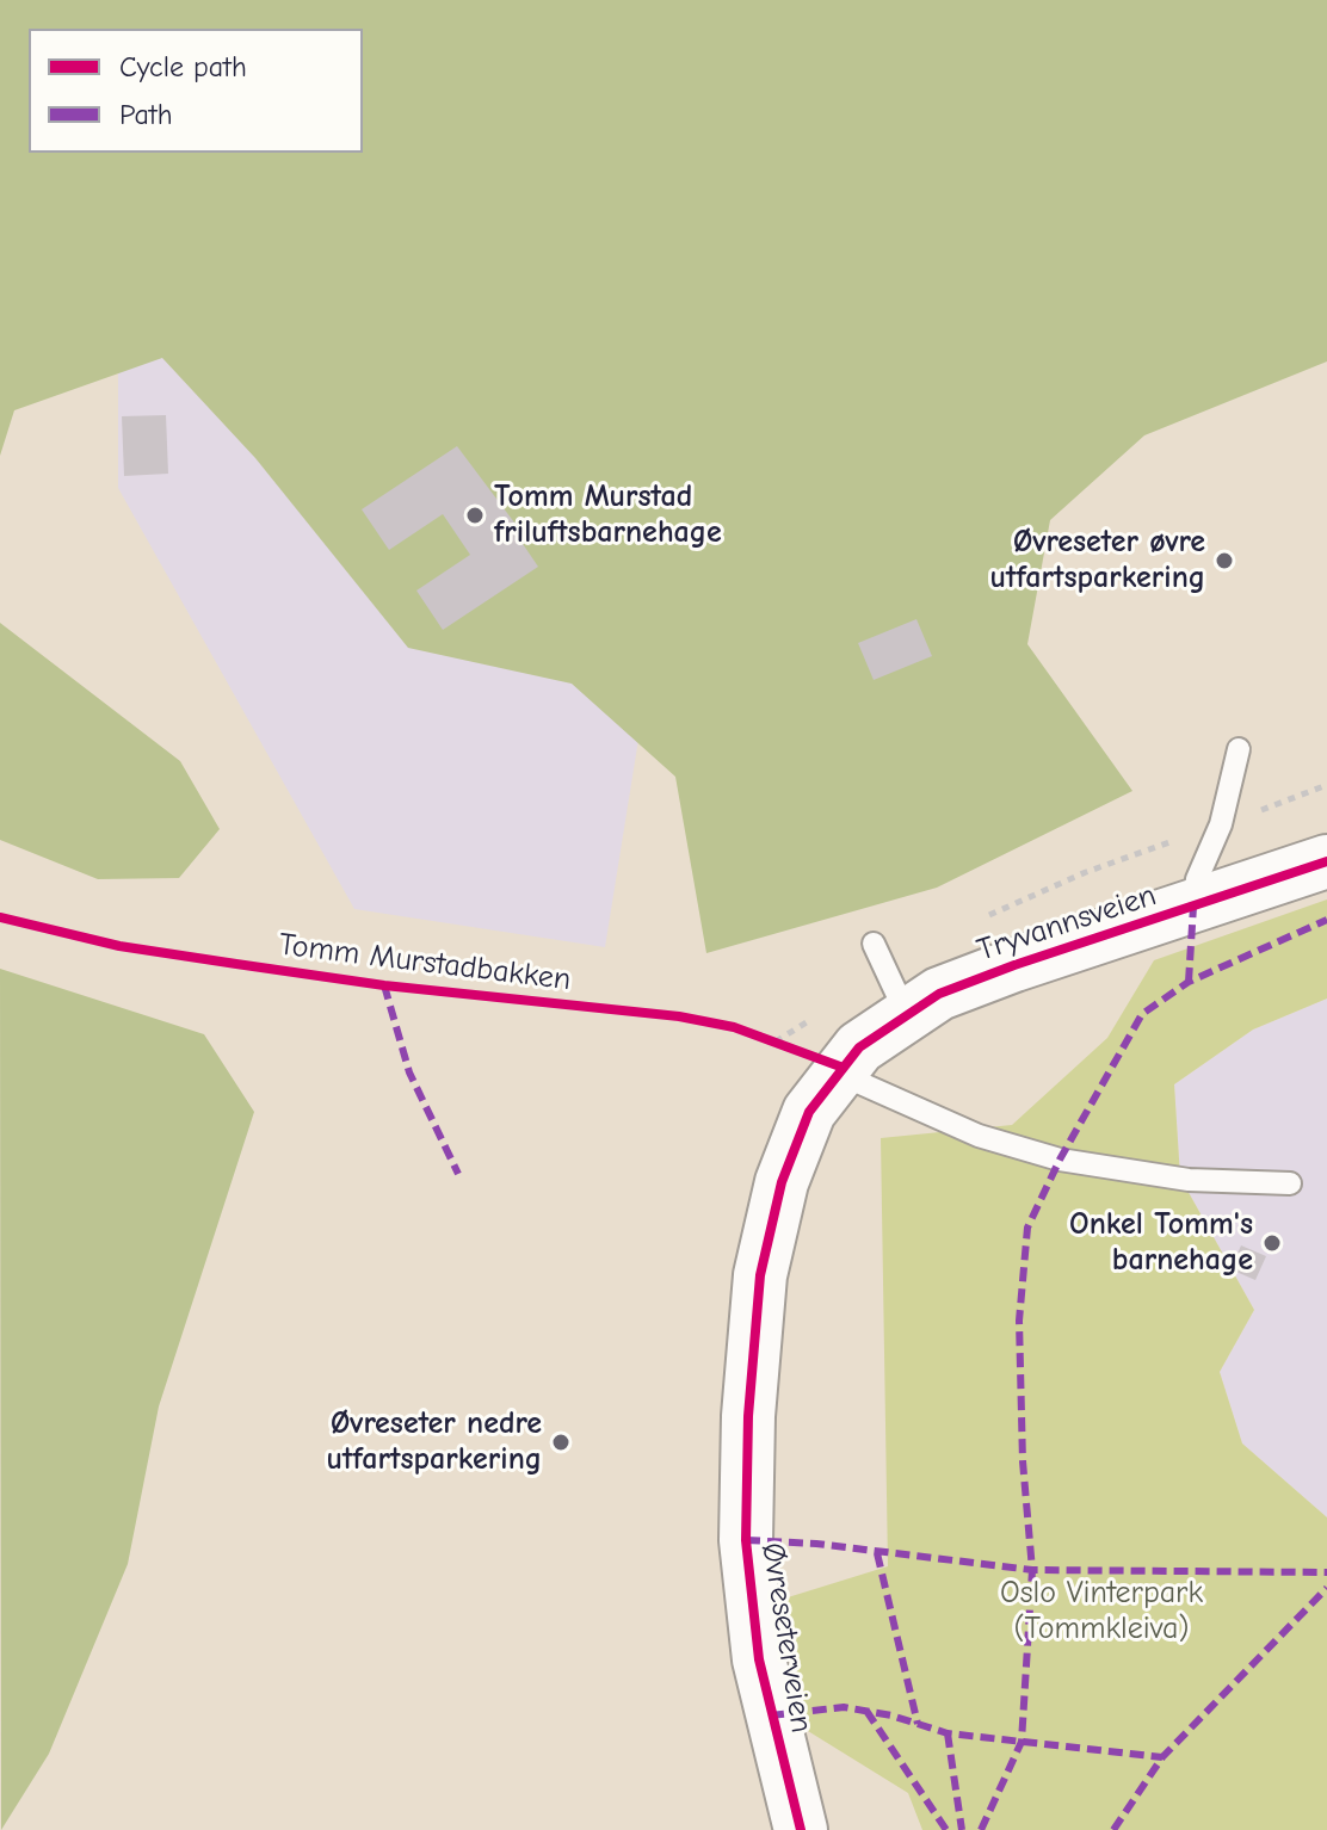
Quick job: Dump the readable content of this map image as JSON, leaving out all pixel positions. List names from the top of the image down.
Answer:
{
  "streets": {
    "street": ["Tryvannsveien", "Øvreseterveien"],
    "cycle path": ["Tomm Murstadbakken"]
  },
  "crossings": [
    ["Tryvannsveien", "Øvreseterveien"]
  ],
  "parks": ["Oslo Vinterpark (Tommkleiva)"],
  "places": [
    "Tomm Murstad friluftsbarnehage",
    "Øvreseter øvre utfartsparkering",
    "Onkel Tomm's barnehage",
    "Øvreseter nedre utfartsparkering"
  ],
  "legend": ["Cycle path", "Path"]
}
